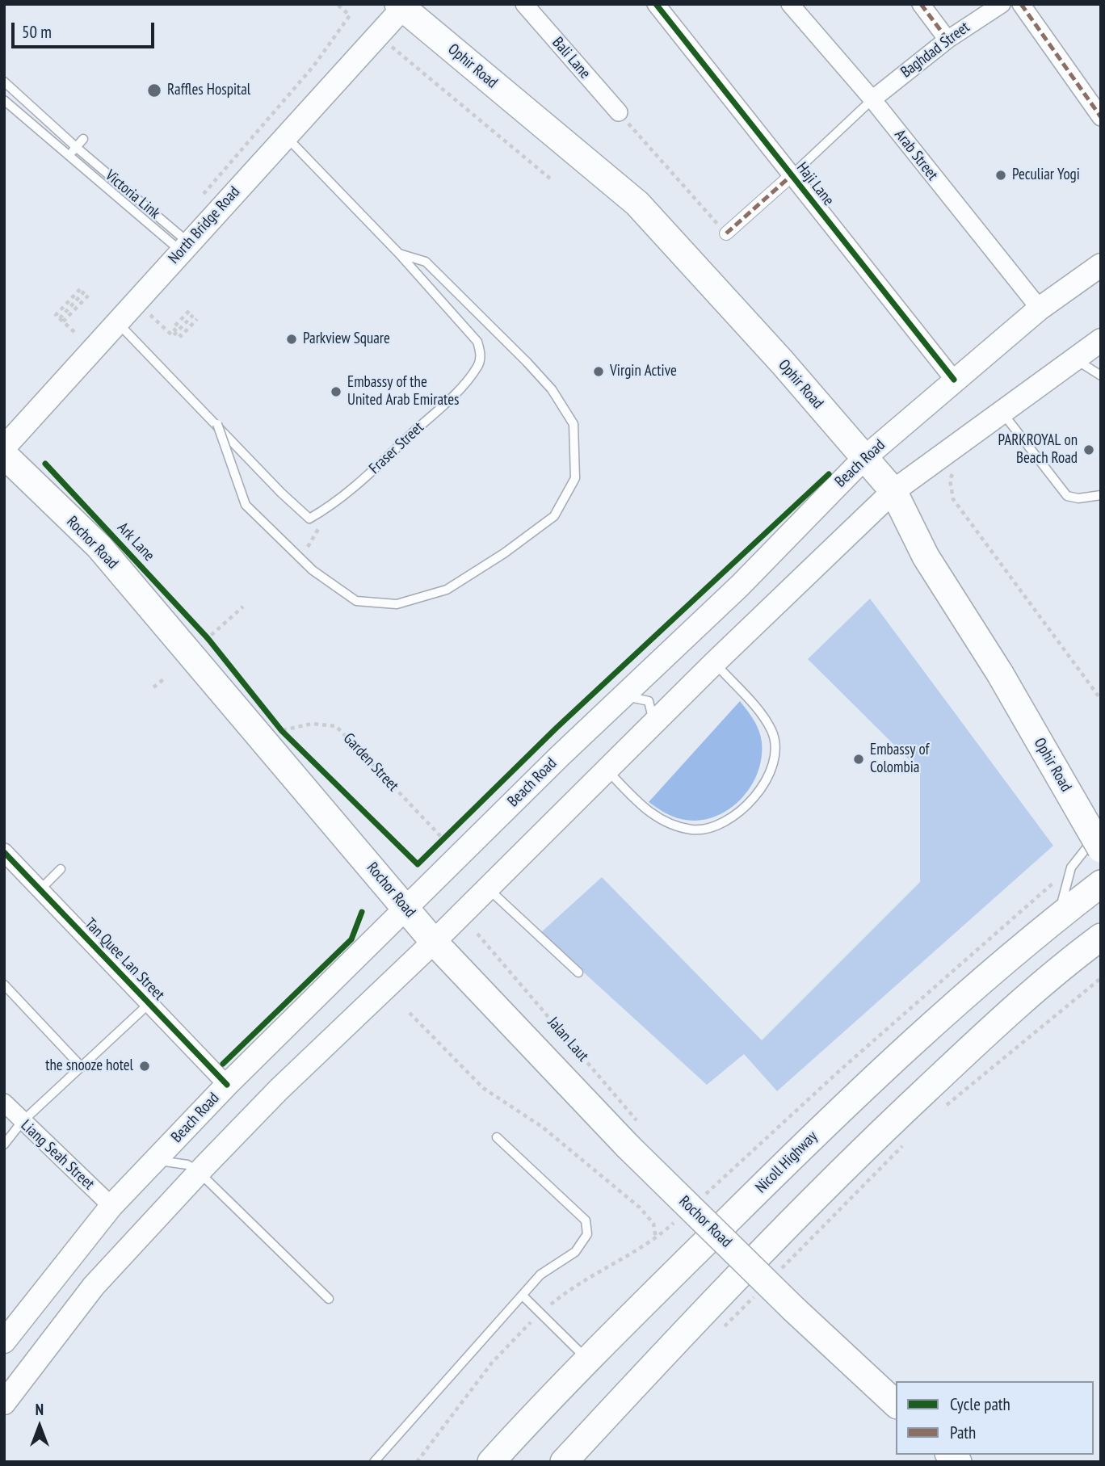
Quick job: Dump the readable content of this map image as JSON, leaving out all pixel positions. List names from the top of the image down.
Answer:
{
  "streets": {
    "highway": ["Ophir Road", "Rochor Road", "Nicoll Highway"],
    "main road": ["North Bridge Road", "Beach Road"],
    "street": [
      "Baghdad Street",
      "Bali Lane",
      "Arab Street",
      "Haji Lane",
      "Tan Quee Lan Street",
      "Liang Seah Street"
    ],
    "lane": ["Victoria Link", "Fraser Street"],
    "path": ["Garden Street", "Jalan Laut"],
    "cycle path": ["Ark Lane"]
  },
  "crossings": [
    ["Baghdad Street", "Arab Street"],
    ["Ophir Road", "North Bridge Road"],
    ["Ophir Road", "Beach Road"],
    ["Arab Street", "Beach Road"],
    ["Haji Lane", "Beach Road"],
    ["Victoria Link", "North Bridge Road"],
    ["North Bridge Road", "Fraser Street"],
    ["Beach Road", "Rochor Road"],
    ["Beach Road", "Tan Quee Lan Street"],
    ["Beach Road", "Liang Seah Street"],
    ["Rochor Road", "Jalan Laut"]
  ],
  "places": [
    "Raffles Hospital",
    "Peculiar Yogi",
    "Parkview Square",
    "Virgin Active",
    "Embassy of the United Arab Emirates",
    "PARKROYAL on Beach Road",
    "Embassy of Colombia",
    "the snooze hotel"
  ],
  "legend": ["Cycle path", "Path"],
  "scale_bar": "50 m",
  "north": "top"
}
